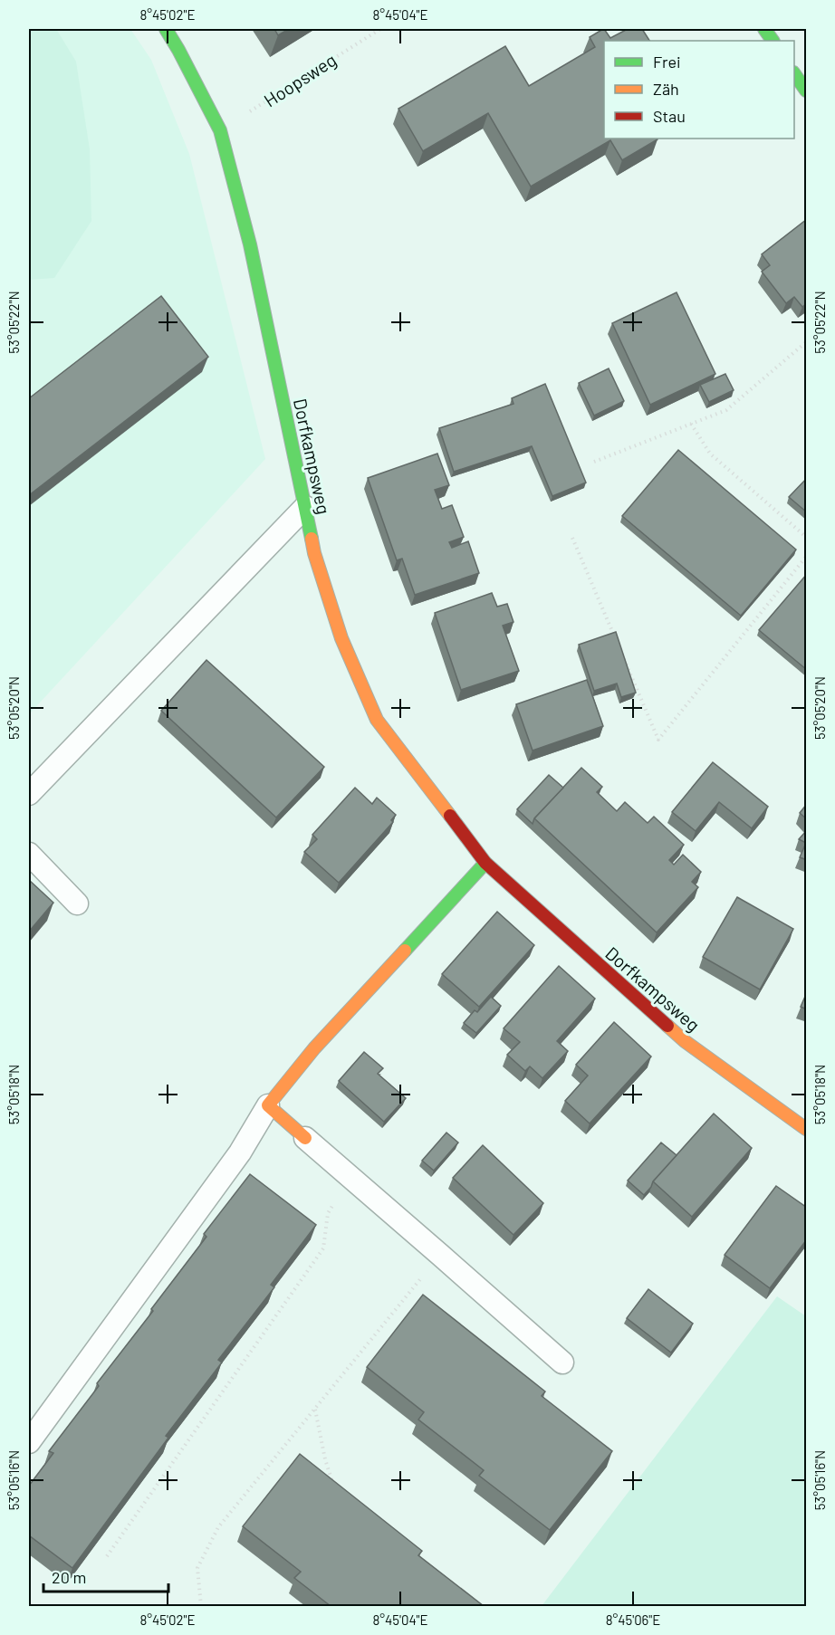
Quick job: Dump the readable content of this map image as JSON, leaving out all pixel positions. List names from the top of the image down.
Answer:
{
  "streets": {
    "street": ["Dorfkampsweg"],
    "path": ["Hoopsweg"]
  },
  "crossings": [
    ["Hoopsweg", "Dorfkampsweg"]
  ],
  "legend": ["Frei", "Zäh", "Stau"],
  "scale_bar": "20 m",
  "coordinates": [
    "8°45'02\"E",
    "8°45'04\"E",
    "53°05'22\"N",
    "53°05'20\"N",
    "53°05'18\"N",
    "53°05'16\"N",
    "8°45'06\"E"
  ]
}
